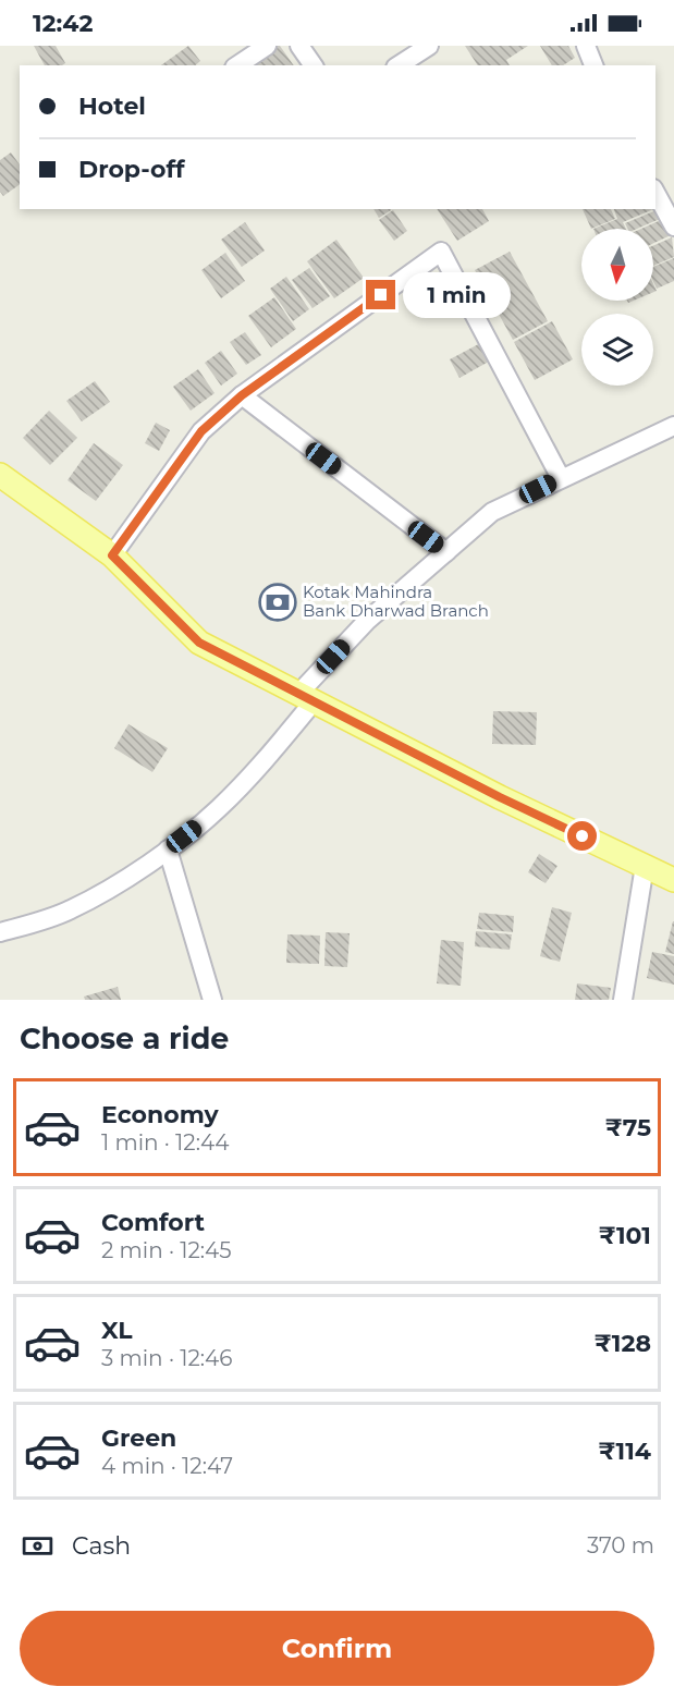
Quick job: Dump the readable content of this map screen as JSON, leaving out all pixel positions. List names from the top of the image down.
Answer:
{
  "places": {
    "bank": ["Kotak Mahindra Bank Dharwad Branch"]
  },
  "north": "bottom",
  "page": {
    "status": "12:42",
    "banner": ["Hotel", "Drop-off"],
    "bubble": "1 min",
    "heading": "Choose a ride",
    "list": [
      {
        "name": "Economy",
        "note": "1 min · 12:44",
        "value": "₹75"
      },
      {
        "name": "Comfort",
        "note": "2 min · 12:45",
        "value": "₹101"
      },
      {
        "name": "XL",
        "note": "3 min · 12:46",
        "value": "₹128"
      },
      {
        "name": "Green",
        "note": "4 min · 12:47",
        "value": "₹114"
      }
    ],
    "pay": ["Cash", "370 m"],
    "buttons": "Confirm"
  }
}
